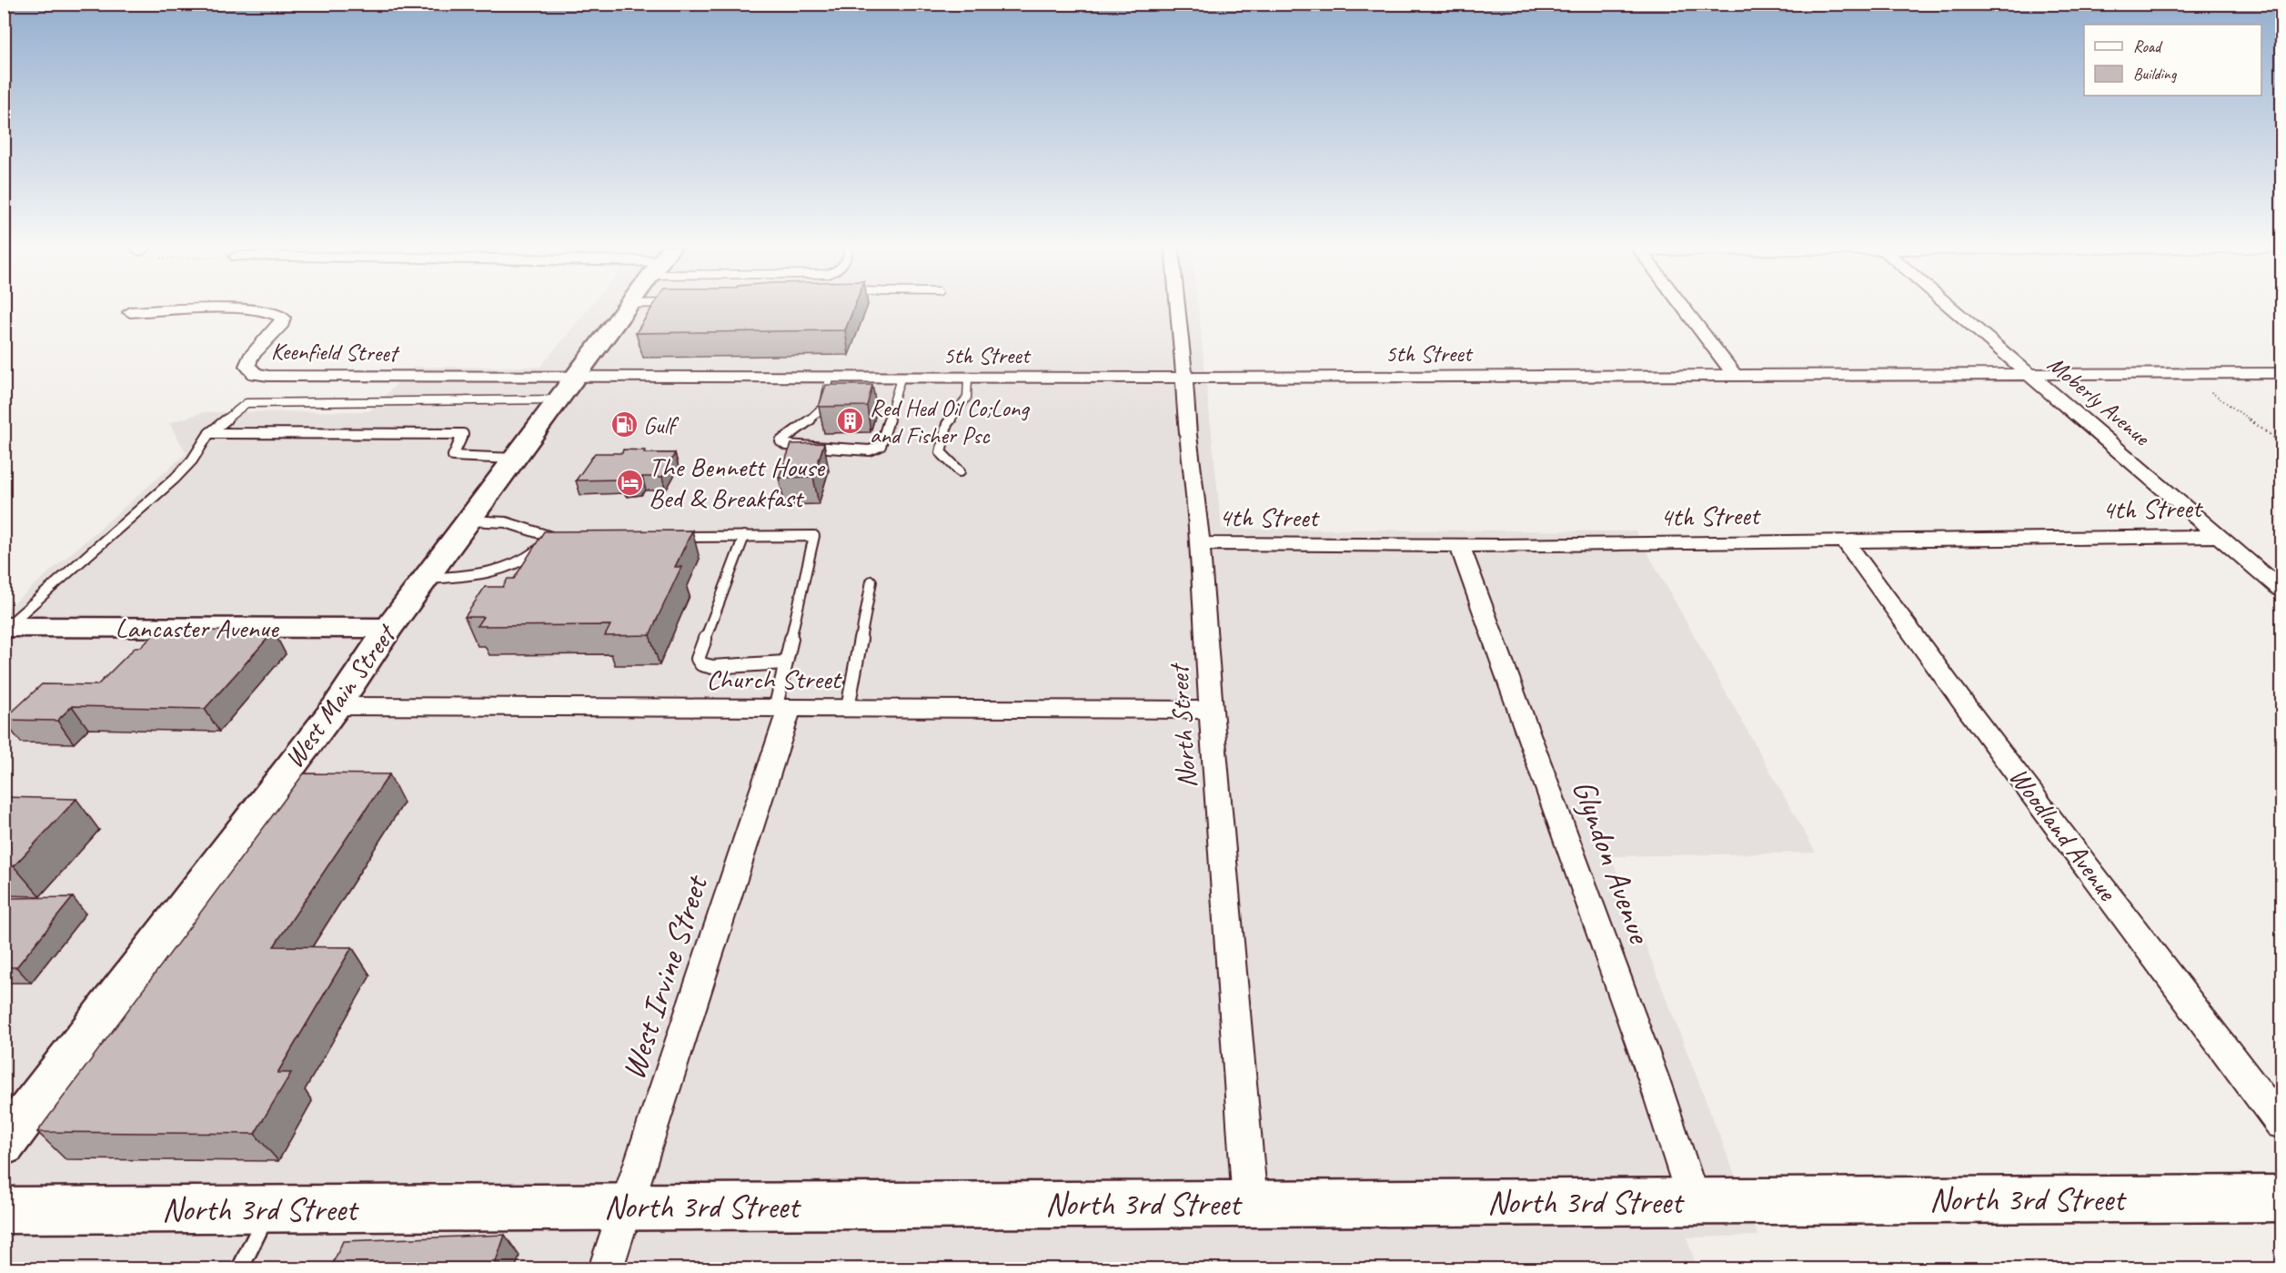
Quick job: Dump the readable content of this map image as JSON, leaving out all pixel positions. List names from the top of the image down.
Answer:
{
  "streets": {
    "main road": ["Lancaster Avenue", "West Main Street", "North 3rd Street"],
    "street": [
      "Keenfield Street",
      "5th Street",
      "Moberly Avenue",
      "4th Street",
      "Church Street",
      "North Street",
      "Woodland Avenue",
      "Glyndon Avenue",
      "West Irvine Street"
    ]
  },
  "crossings": [
    ["Keenfield Street", "5th Street"],
    ["Keenfield Street", "West Main Street"],
    ["5th Street", "Moberly Avenue"],
    ["5th Street", "West Main Street"],
    ["5th Street", "North Street"],
    ["Moberly Avenue", "4th Street"],
    ["4th Street", "North Street"],
    ["4th Street", "Woodland Avenue"],
    ["4th Street", "Glyndon Avenue"],
    ["Lancaster Avenue", "West Main Street"],
    ["Church Street", "West Main Street"],
    ["Church Street", "North Street"],
    ["Church Street", "West Irvine Street"],
    ["North Street", "North 3rd Street"],
    ["Glyndon Avenue", "North 3rd Street"],
    ["West Irvine Street", "North 3rd Street"]
  ],
  "places": {
    "building": ["Red Hed Oil Co;Long and Fisher Psc"],
    "fuel station": ["Gulf"],
    "hotel": ["The Bennett House Bed & Breakfast"]
  },
  "legend": ["Road", "Building"]
}
